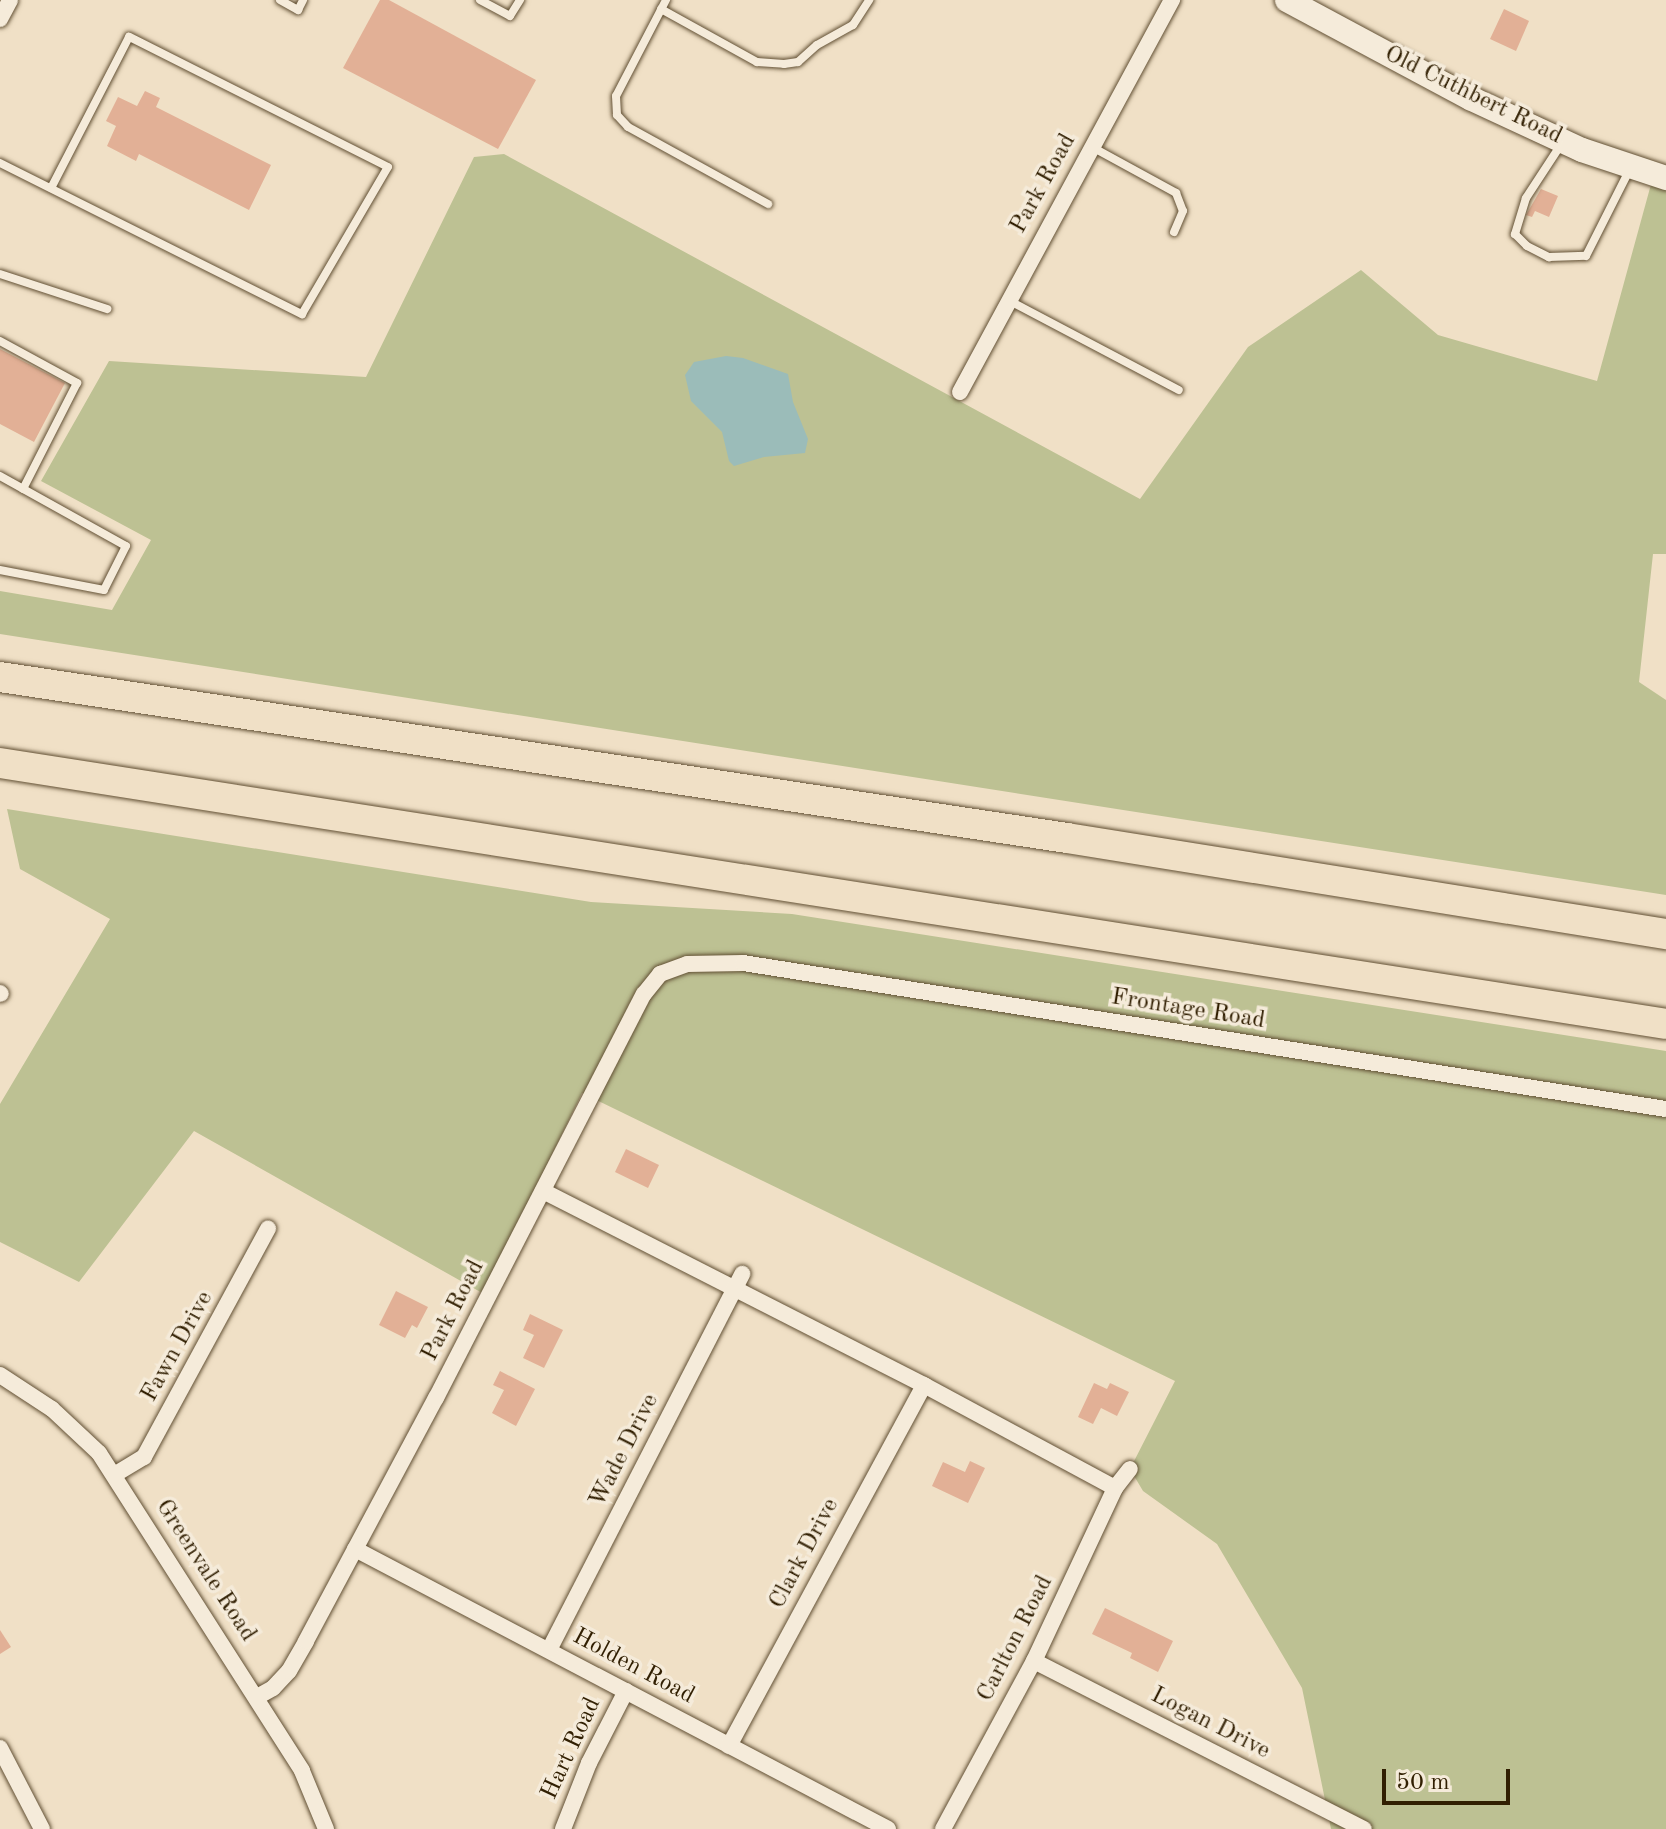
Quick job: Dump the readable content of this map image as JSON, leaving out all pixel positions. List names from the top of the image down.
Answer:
{
  "streets": {
    "street": [
      "Old Cuthbert Road",
      "Park Road",
      "Frontage Road",
      "Fawn Drive",
      "Wade Drive",
      "Clark Drive",
      "Greenvale Road",
      "Carlton Road",
      "Holden Road",
      "Logan Drive",
      "Hart Road"
    ]
  },
  "crossings": [
    ["Park Road", "Frontage Road"],
    ["Park Road", "Greenvale Road"],
    ["Park Road", "Holden Road"],
    ["Fawn Drive", "Greenvale Road"],
    ["Wade Drive", "Holden Road"],
    ["Clark Drive", "Holden Road"],
    ["Carlton Road", "Logan Drive"],
    ["Holden Road", "Hart Road"]
  ],
  "scale_bar": "50 m"
}
